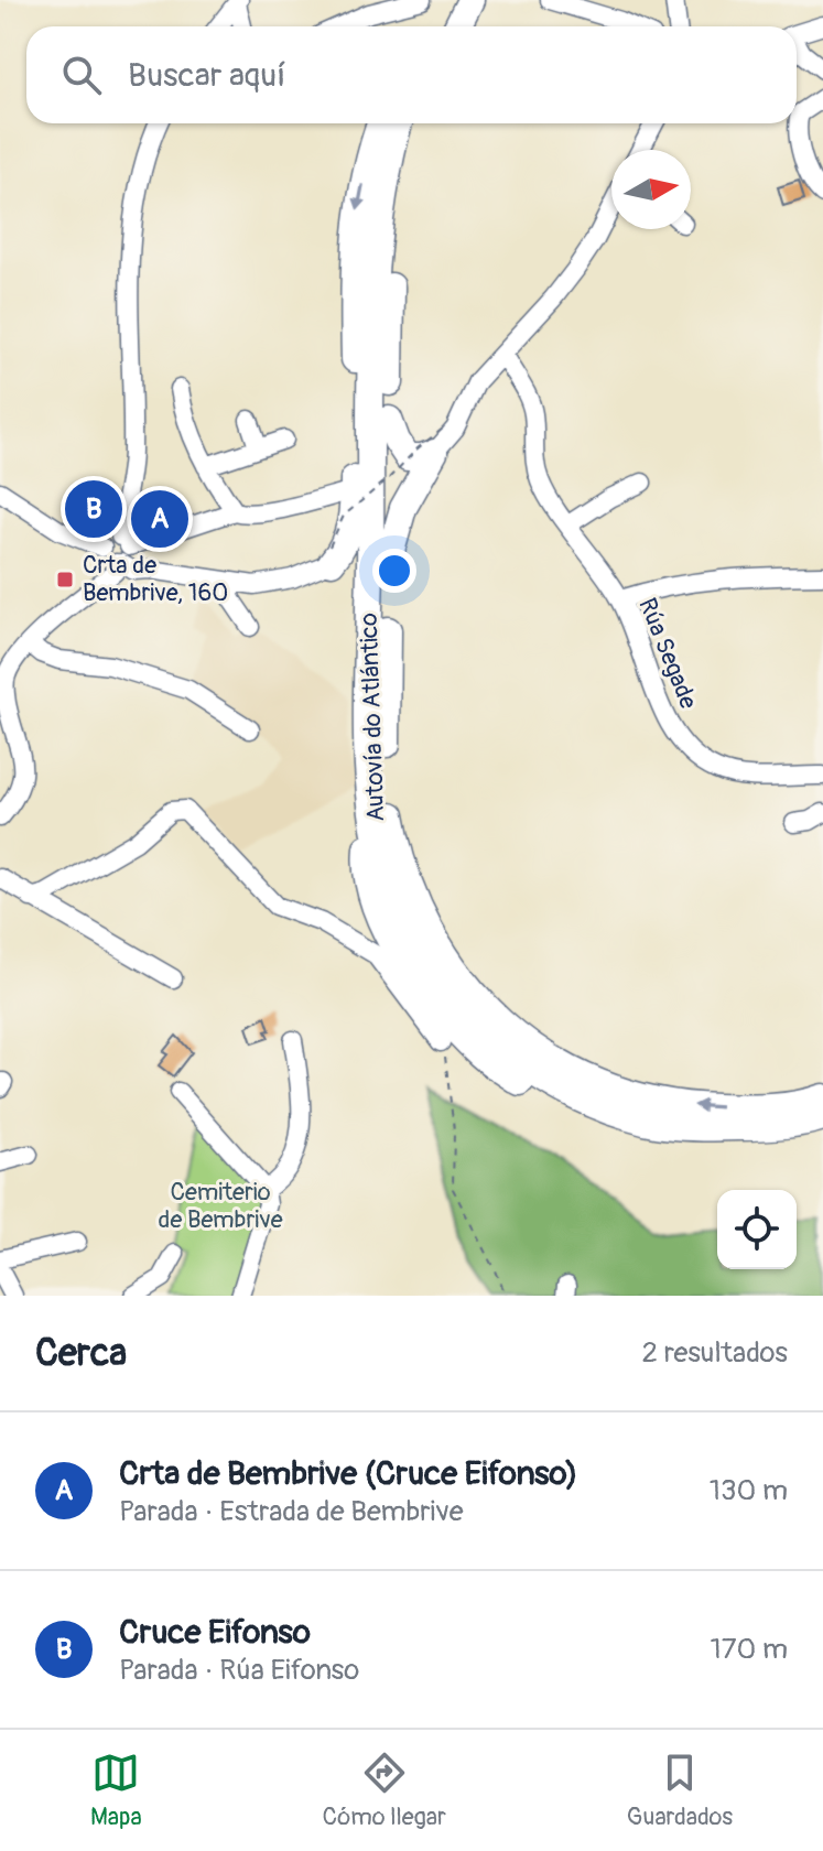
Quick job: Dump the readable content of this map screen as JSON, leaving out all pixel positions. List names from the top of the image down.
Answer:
{
  "streets": {
    "highway": ["Autovía do Atlántico"],
    "street": ["Rúa Segade"]
  },
  "parks": ["Cemiterio de Bembrive"],
  "places": {
    "transit": ["Crta de Bembrive, 160"]
  },
  "north": "right",
  "page": {
    "search": "Buscar aquí",
    "pins": ["B", "A"],
    "heading": ["Cerca", "2 resultados"],
    "list": [
      {
        "mark": "A",
        "name": "Crta de Bembrive (Cruce Eifonso)",
        "note": "Parada · Estrada de Bembrive",
        "value": "130 m"
      },
      {
        "mark": "B",
        "name": "Cruce Eifonso",
        "note": "Parada · Rúa Eifonso",
        "value": "170 m"
      }
    ],
    "nav": ["Mapa", "Cómo llegar", "Guardados"]
  }
}
